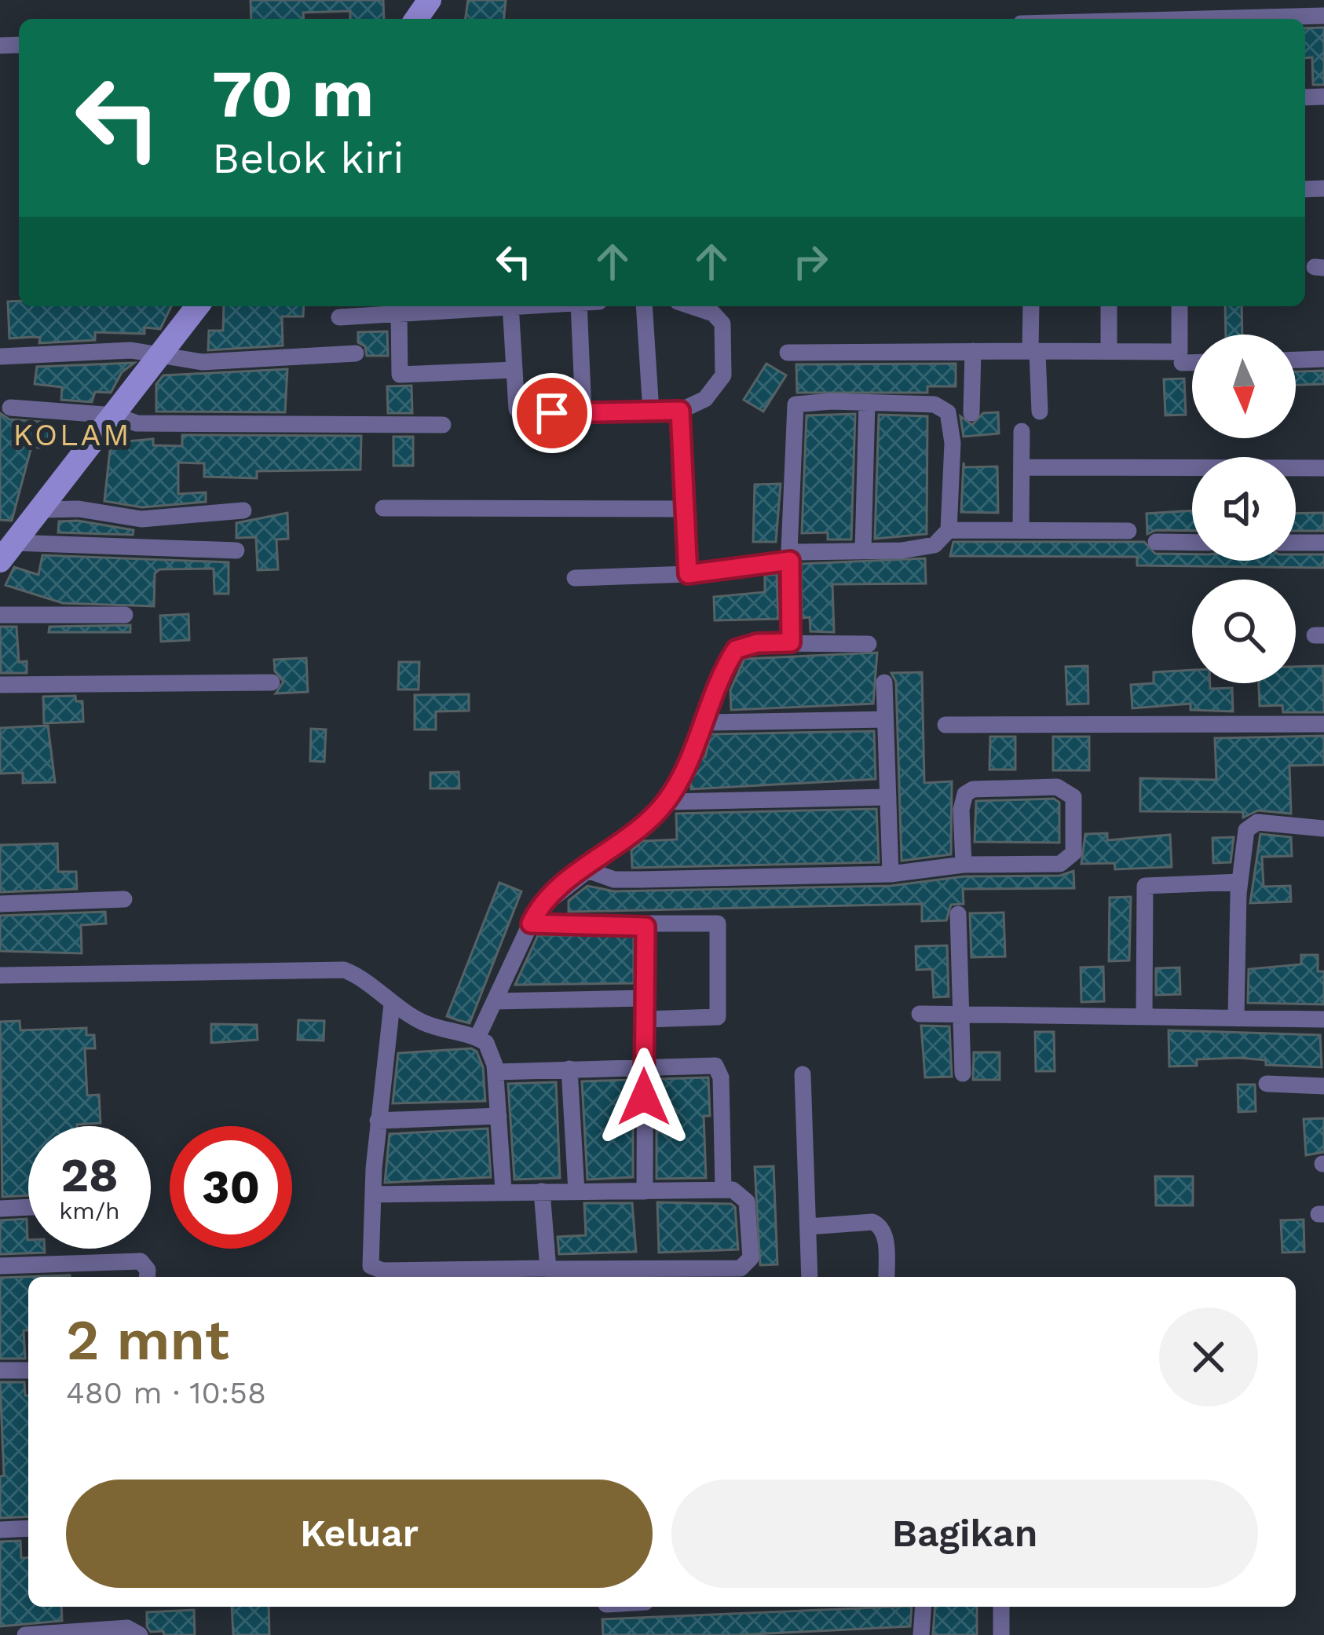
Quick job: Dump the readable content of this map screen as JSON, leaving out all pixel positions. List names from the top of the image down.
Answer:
{
  "districts": ["KOLAM"],
  "north": "bottom",
  "page": {
    "turn": ["70 m", "Belok kiri"],
    "speed": "28 km/h",
    "limit": "30",
    "heading": ["2 mnt", "480 m · 10:58"],
    "buttons": ["Keluar", "Bagikan"]
  }
}
